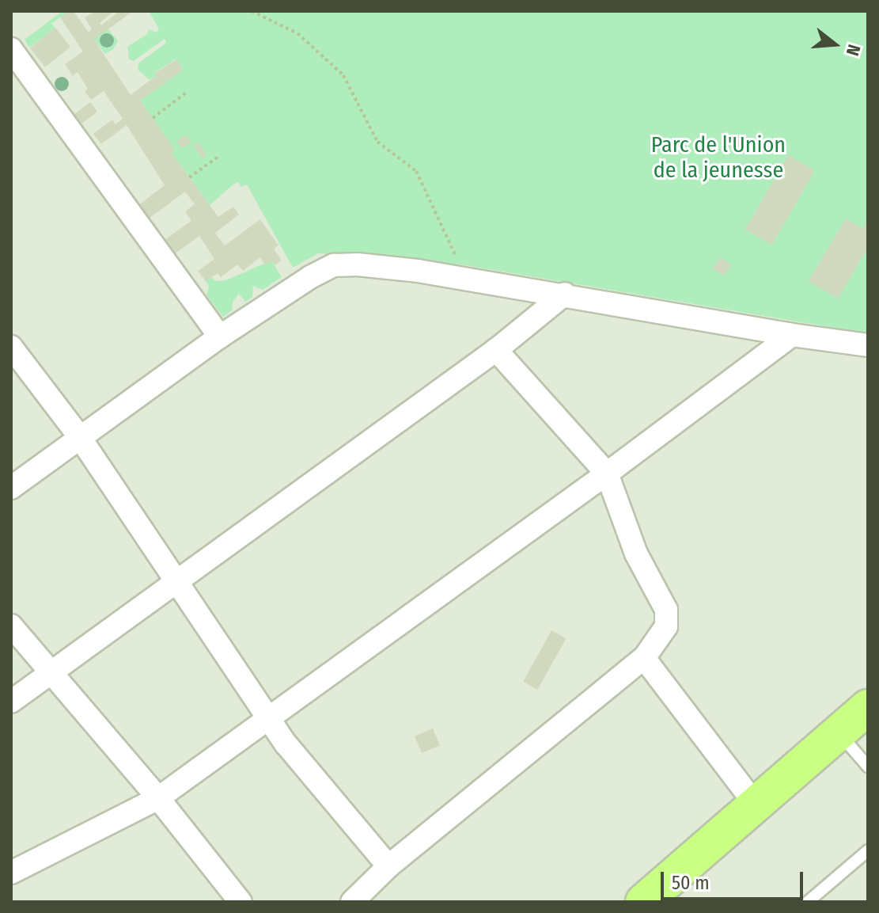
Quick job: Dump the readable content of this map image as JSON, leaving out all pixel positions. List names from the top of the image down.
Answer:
{
  "parks": ["Parc de l'Union de la jeunesse"],
  "scale_bar": "50 m",
  "north": "right"
}
